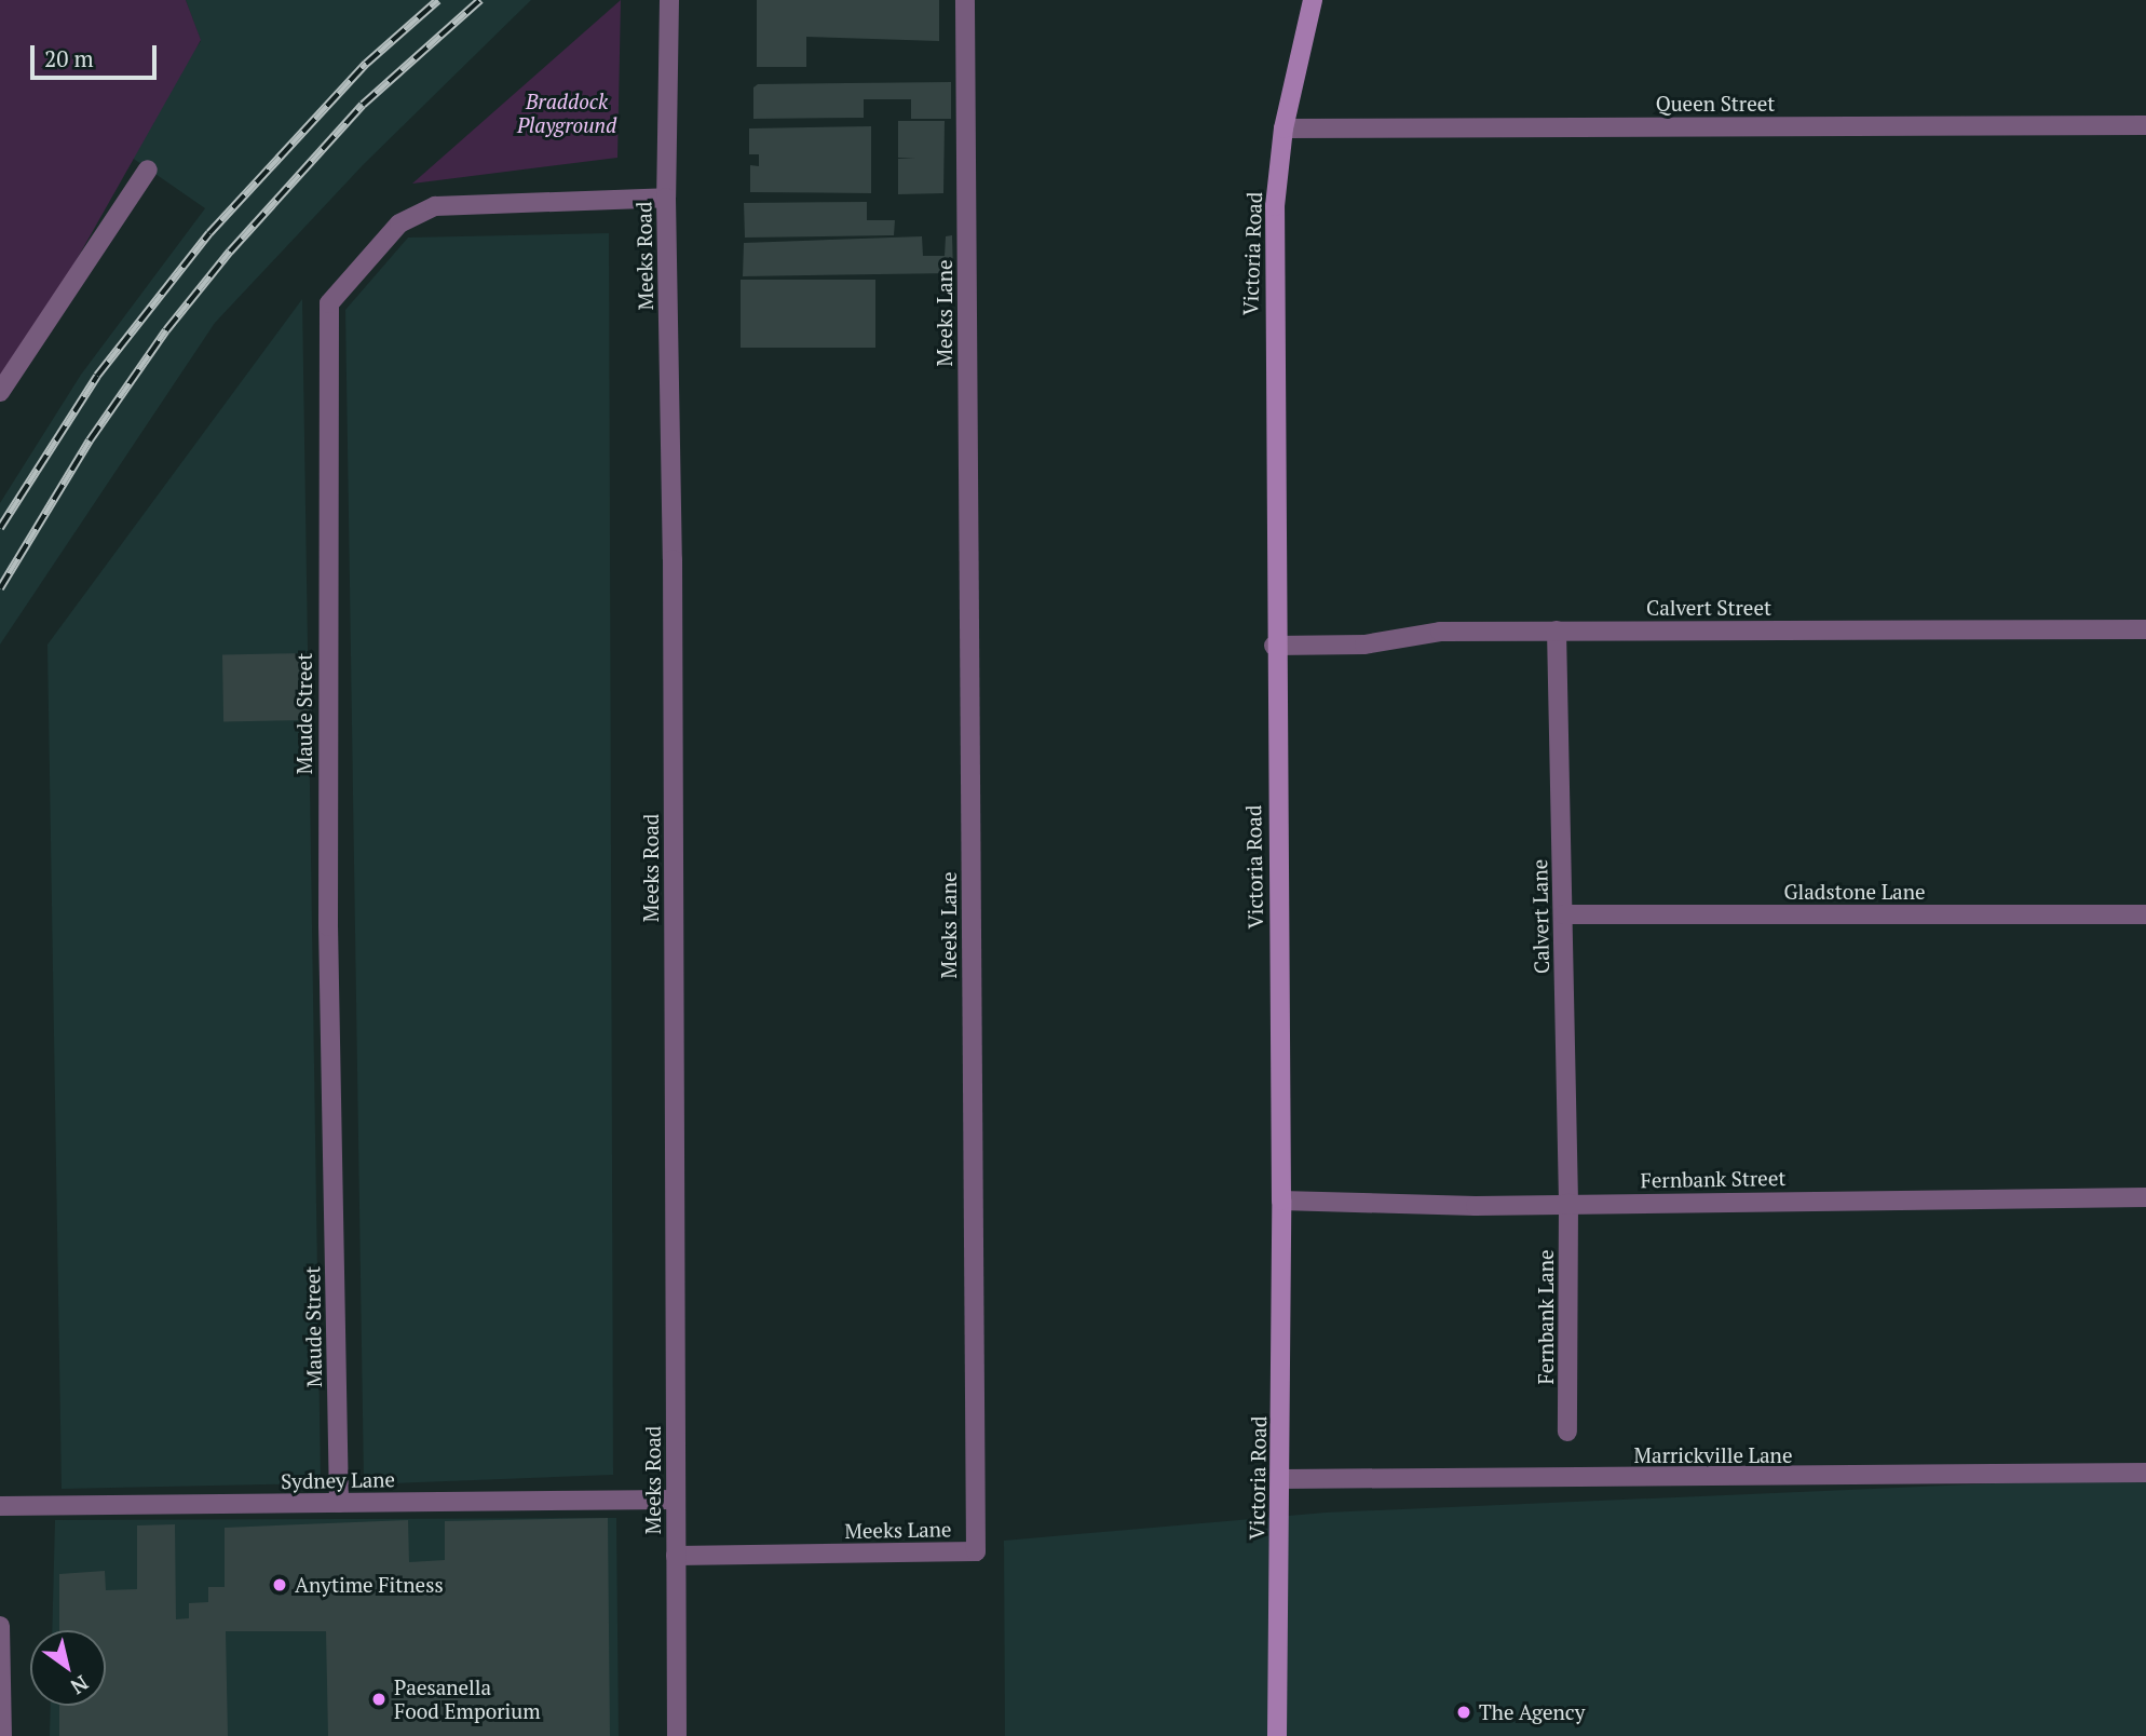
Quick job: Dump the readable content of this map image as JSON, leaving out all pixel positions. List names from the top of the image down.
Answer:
{
  "streets": {
    "street": [
      "Queen Street",
      "Victoria Road",
      "Meeks Road",
      "Meeks Lane",
      "Calvert Street",
      "Maude Street",
      "Gladstone Lane",
      "Calvert Lane",
      "Fernbank Street",
      "Fernbank Lane",
      "Marrickville Lane",
      "Sydney Lane"
    ]
  },
  "crossings": [
    ["Queen Street", "Victoria Road"],
    ["Victoria Road", "Calvert Street"],
    ["Victoria Road", "Fernbank Street"],
    ["Victoria Road", "Marrickville Lane"],
    ["Meeks Road", "Meeks Lane"],
    ["Meeks Road", "Maude Street"],
    ["Meeks Road", "Sydney Lane"],
    ["Calvert Street", "Calvert Lane"],
    ["Maude Street", "Sydney Lane"],
    ["Gladstone Lane", "Calvert Lane"],
    ["Calvert Lane", "Fernbank Street"],
    ["Calvert Lane", "Fernbank Lane"],
    ["Fernbank Street", "Fernbank Lane"]
  ],
  "parks": ["Braddock Playground"],
  "places": ["Anytime Fitness", "Paesanella Food Emporium", "The Agency"],
  "scale_bar": "20 m",
  "north": "bottom right"
}
